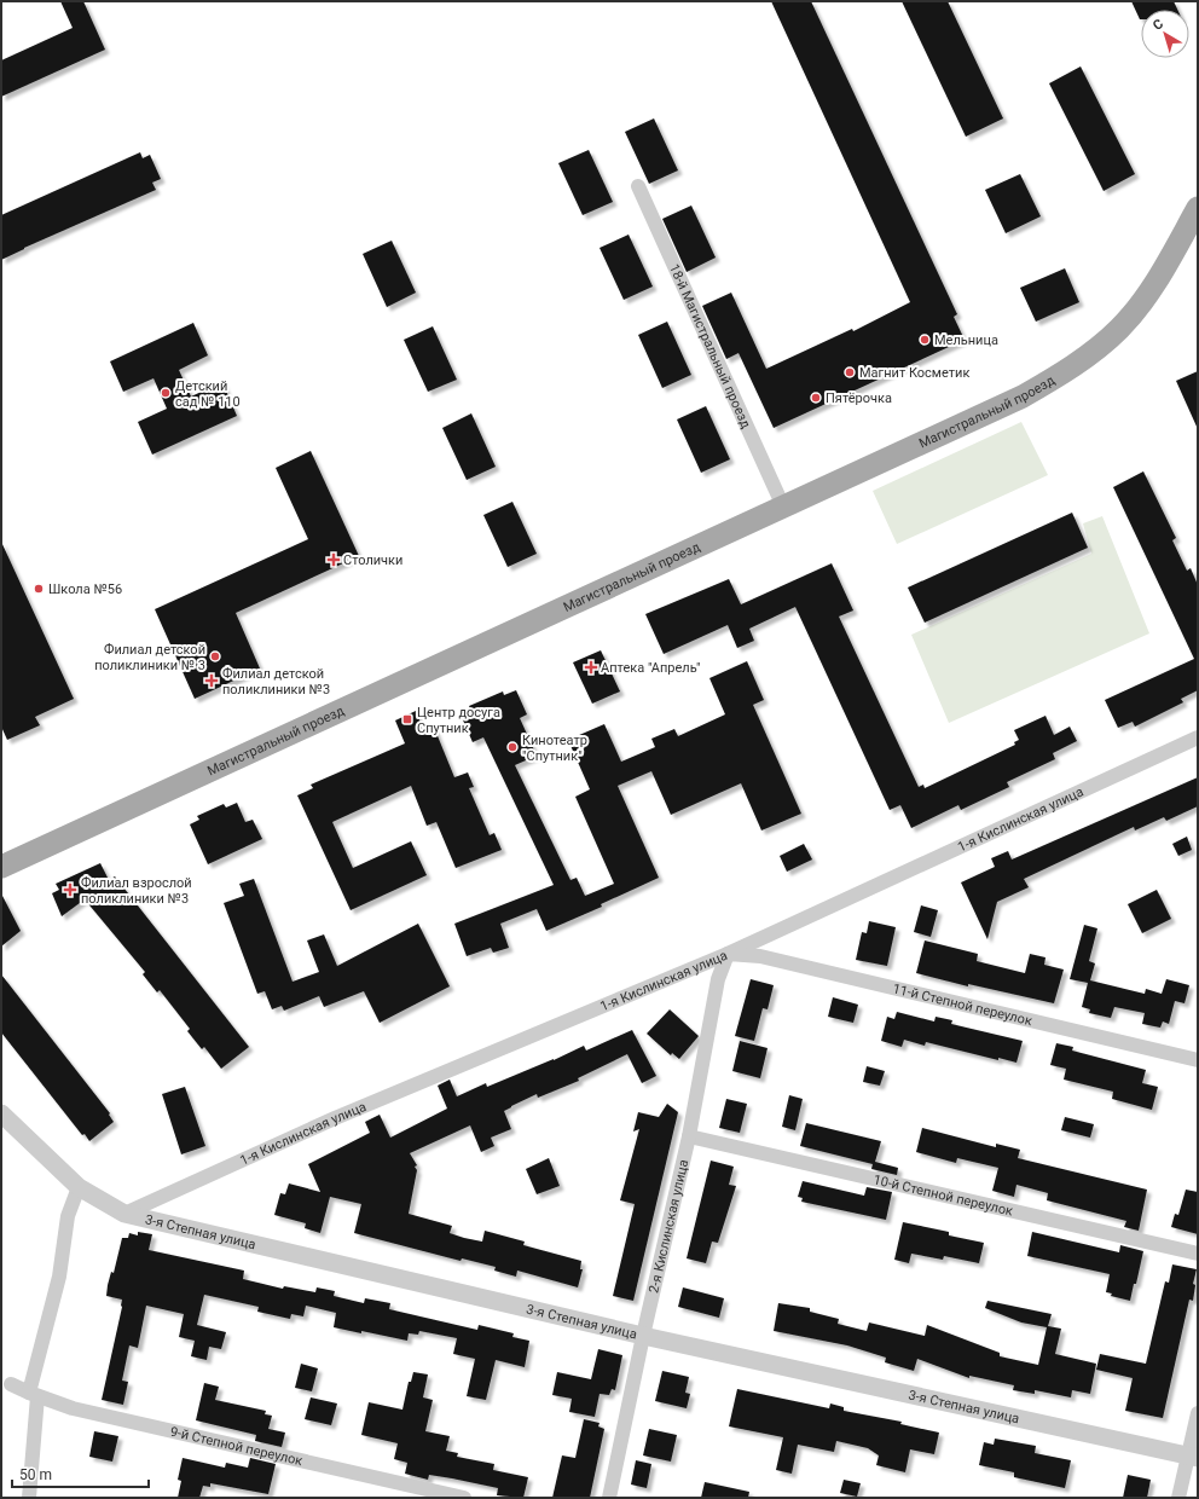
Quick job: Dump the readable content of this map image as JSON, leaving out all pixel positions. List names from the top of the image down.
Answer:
{
  "streets": {
    "main road": ["Магистральный проезд"],
    "street": [
      "18-й Магистральный проезд",
      "1-я Кислинская улица",
      "11-й Степной переулок",
      "10-й Степной переулок",
      "2-я Кислинская улица",
      "3-я Степная улица",
      "9-й Степной переулок"
    ]
  },
  "crossings": [
    ["18-й Магистральный проезд", "Магистральный проезд"],
    ["1-я Кислинская улица", "11-й Степной переулок"],
    ["1-я Кислинская улица", "2-я Кислинская улица"],
    ["1-я Кислинская улица", "3-я Степная улица"],
    ["11-й Степной переулок", "2-я Кислинская улица"],
    ["10-й Степной переулок", "2-я Кислинская улица"],
    ["2-я Кислинская улица", "3-я Степная улица"]
  ],
  "places": {
    "other": [
      "Мельница",
      "Магнит Косметик",
      "Детский сад № 110",
      "Пятёрочка",
      "Школа №56",
      "Филиал детской поликлиники № 3",
      "Кинотеатр \"Спутник\""
    ],
    "health": [
      "Столички",
      "Аптека \"Апрель\"",
      "Филиал детской поликлиники №3",
      "Филиал взрослой поликлиники №3"
    ],
    "transit": ["Центр досуга Спутник"]
  },
  "scale_bar": "50 m",
  "north": "top left"
}
